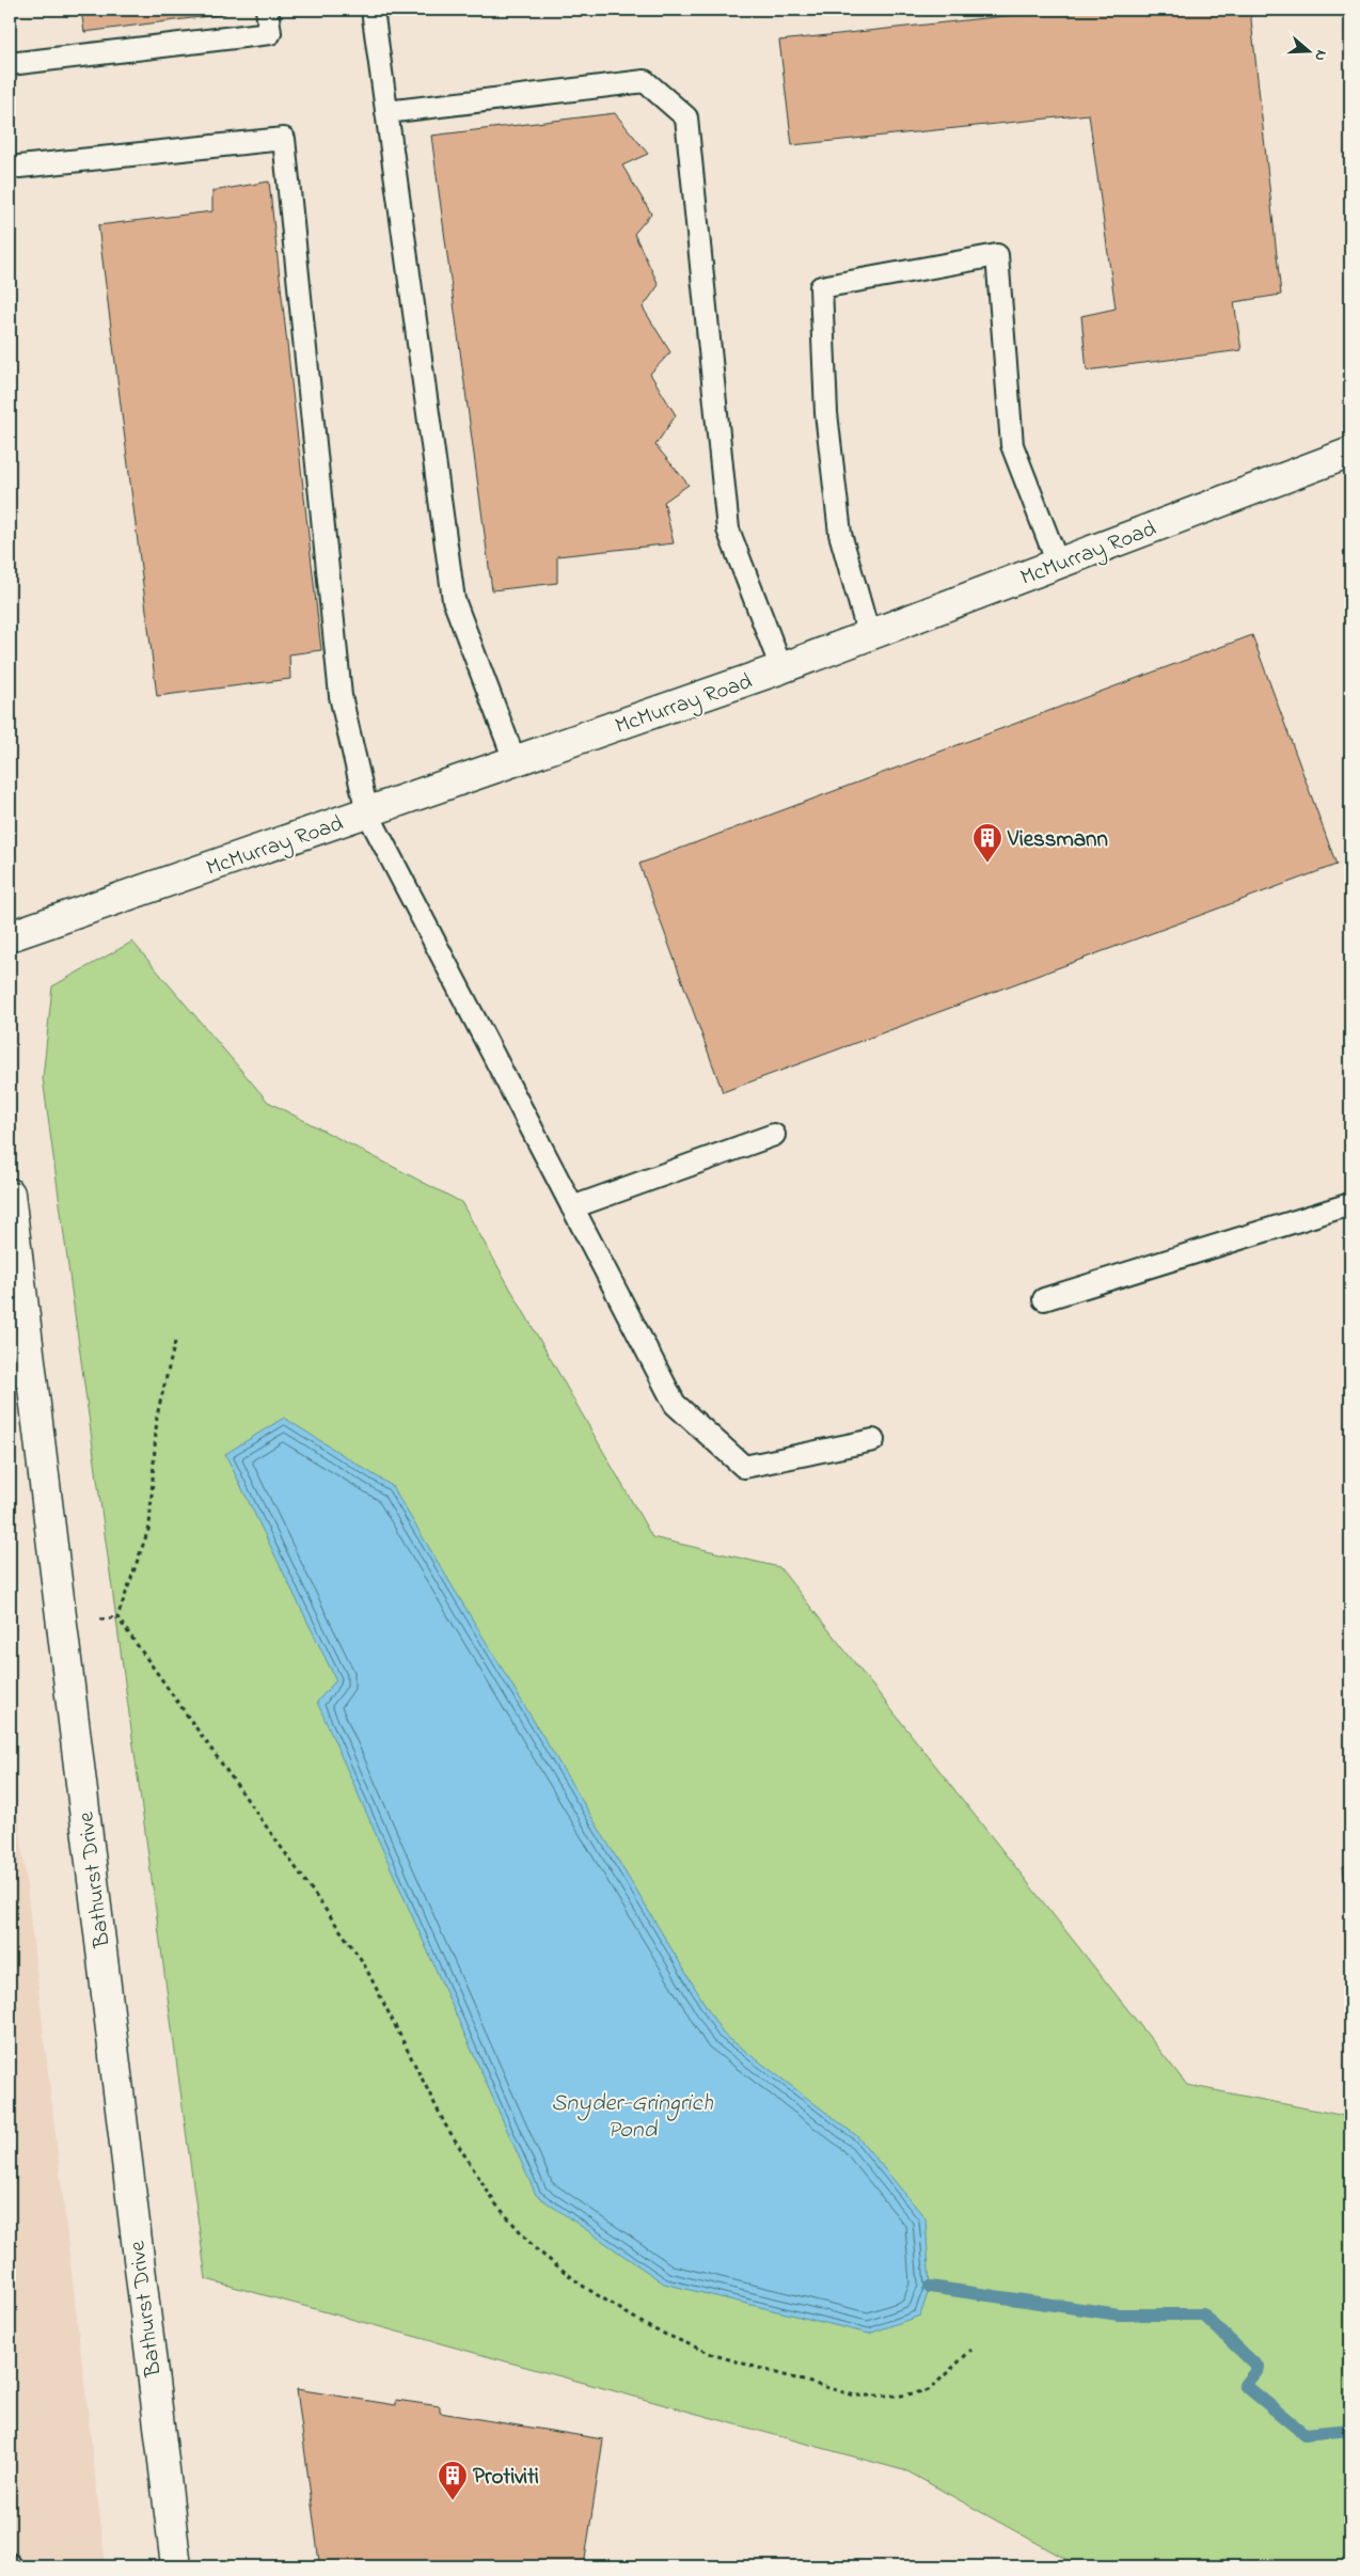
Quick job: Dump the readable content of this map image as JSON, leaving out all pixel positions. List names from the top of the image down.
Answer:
{
  "streets": {
    "street": ["McMurray Road", "Bathurst Drive"]
  },
  "water": ["Snyder-Gringrich Pond"],
  "places": {
    "building": ["Viessmann", "Protiviti"]
  },
  "north": "right"
}
